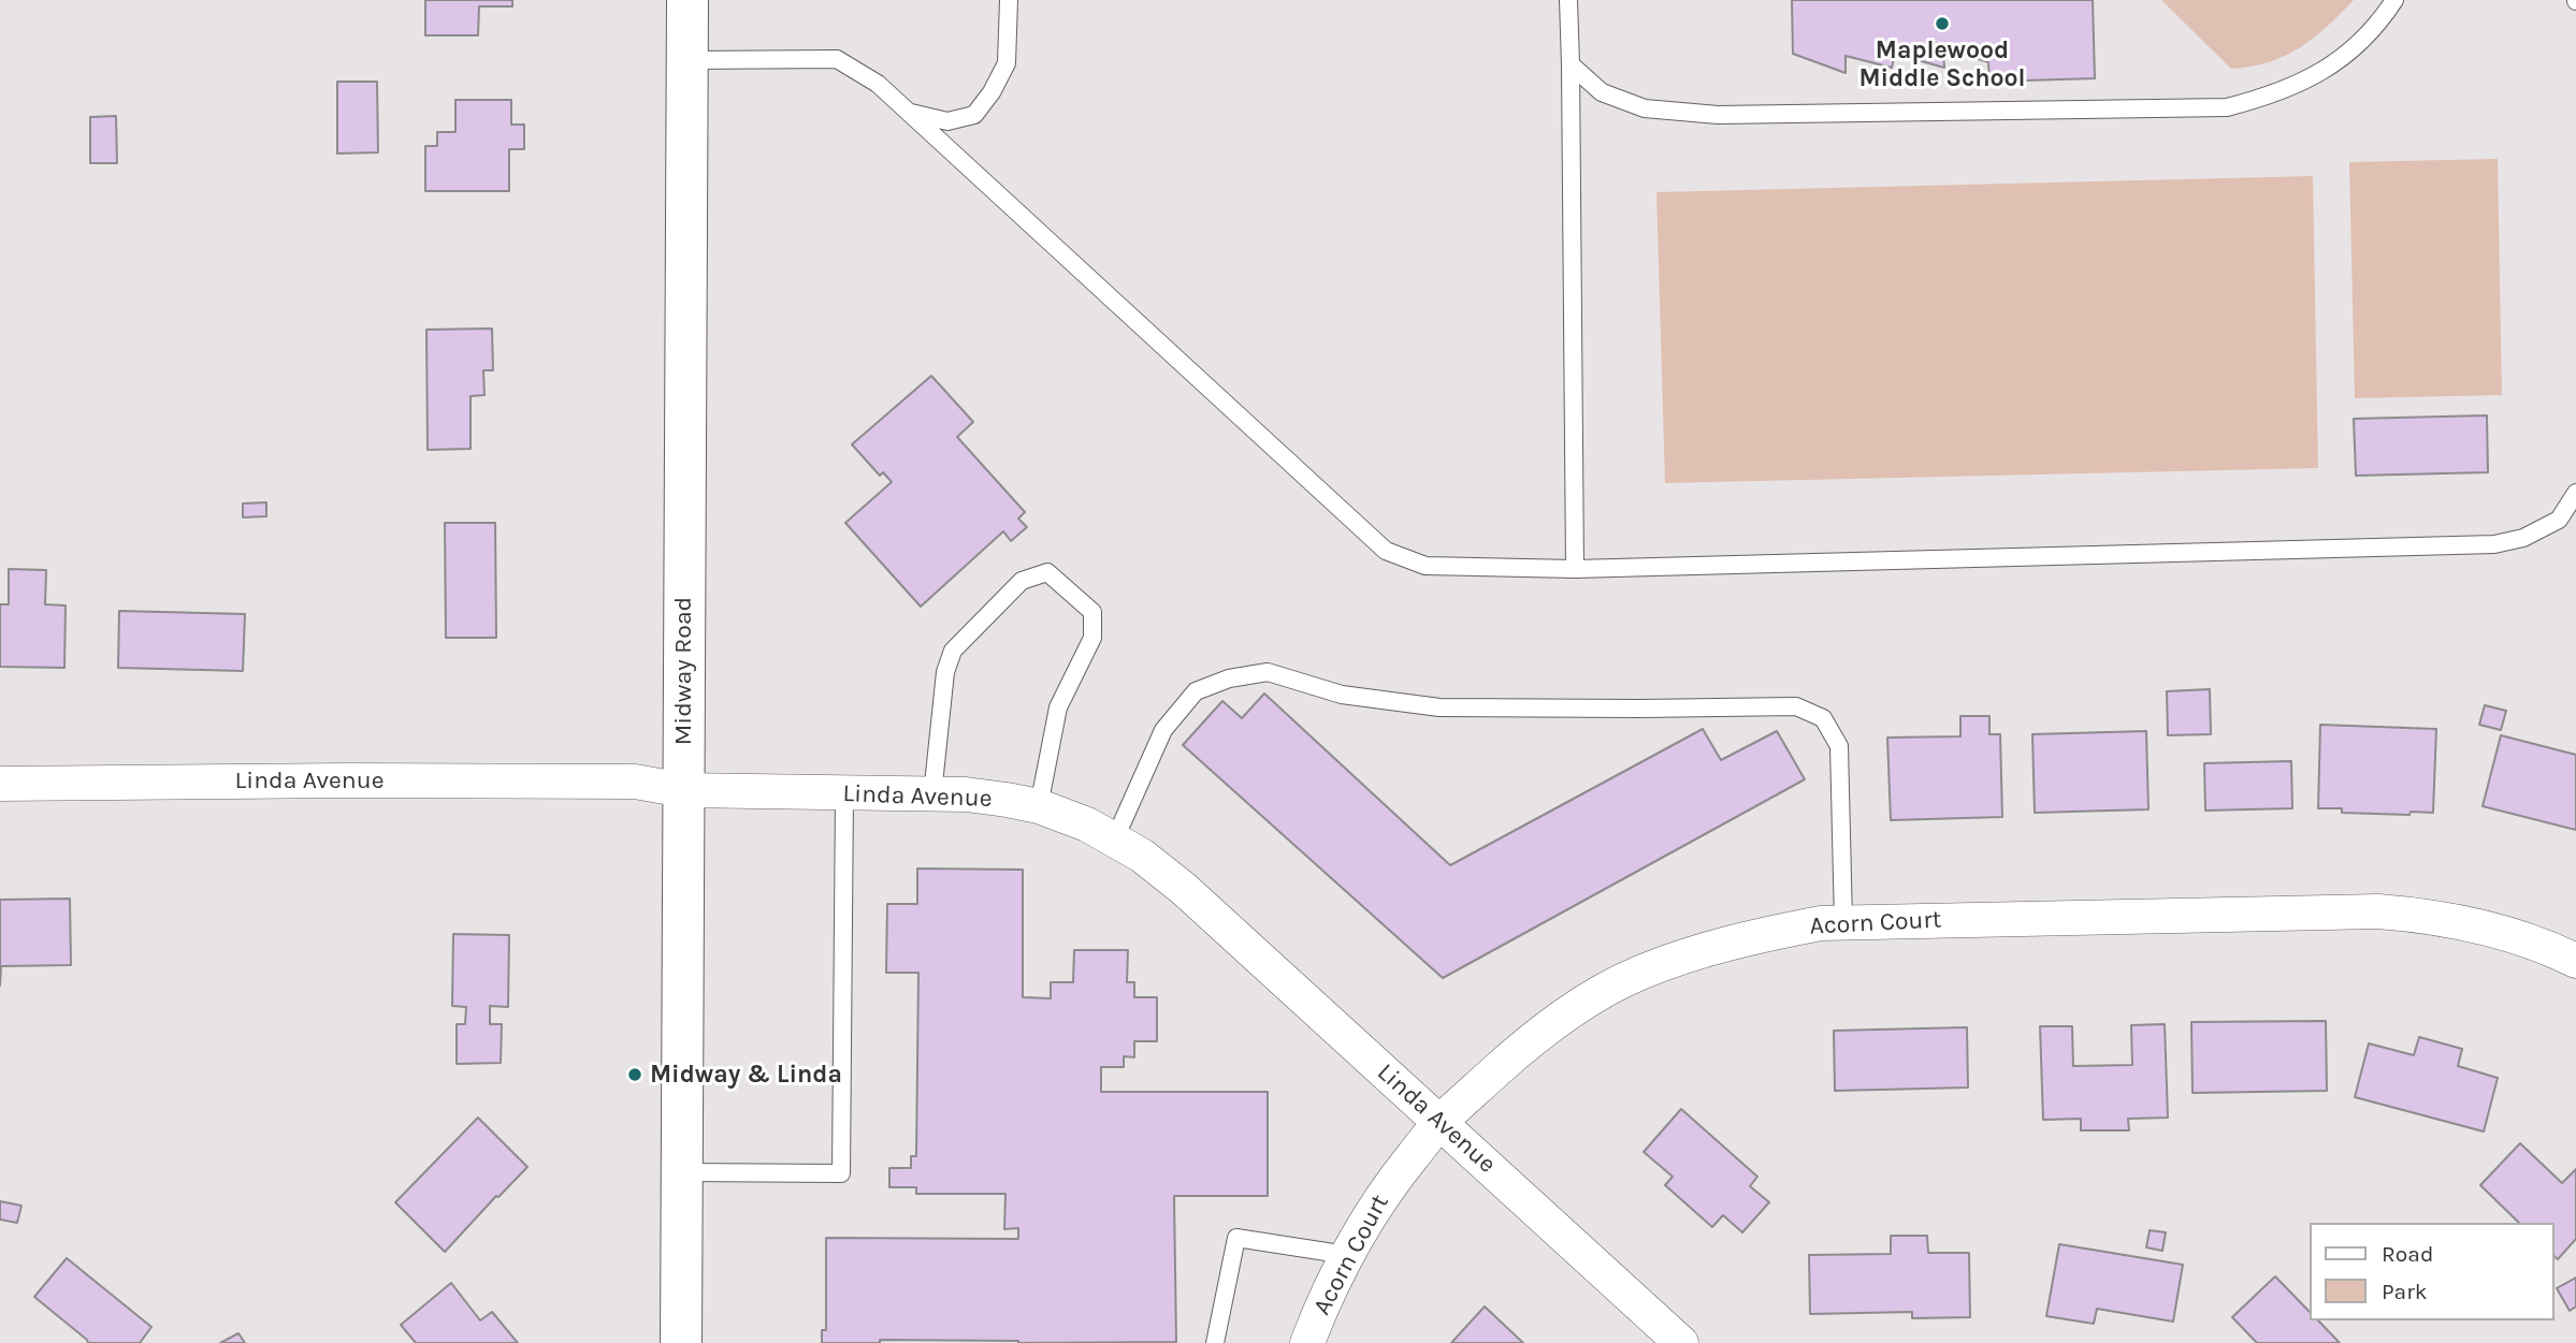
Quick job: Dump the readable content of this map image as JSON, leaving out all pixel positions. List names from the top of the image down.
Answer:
{
  "streets": {
    "main road": ["Midway Road"],
    "street": ["Linda Avenue", "Acorn Court"]
  },
  "crossings": [
    ["Midway Road", "Linda Avenue"],
    ["Linda Avenue", "Acorn Court"]
  ],
  "places": ["Maplewood Middle School", "Midway & Linda"],
  "legend": ["Road", "Park"]
}
